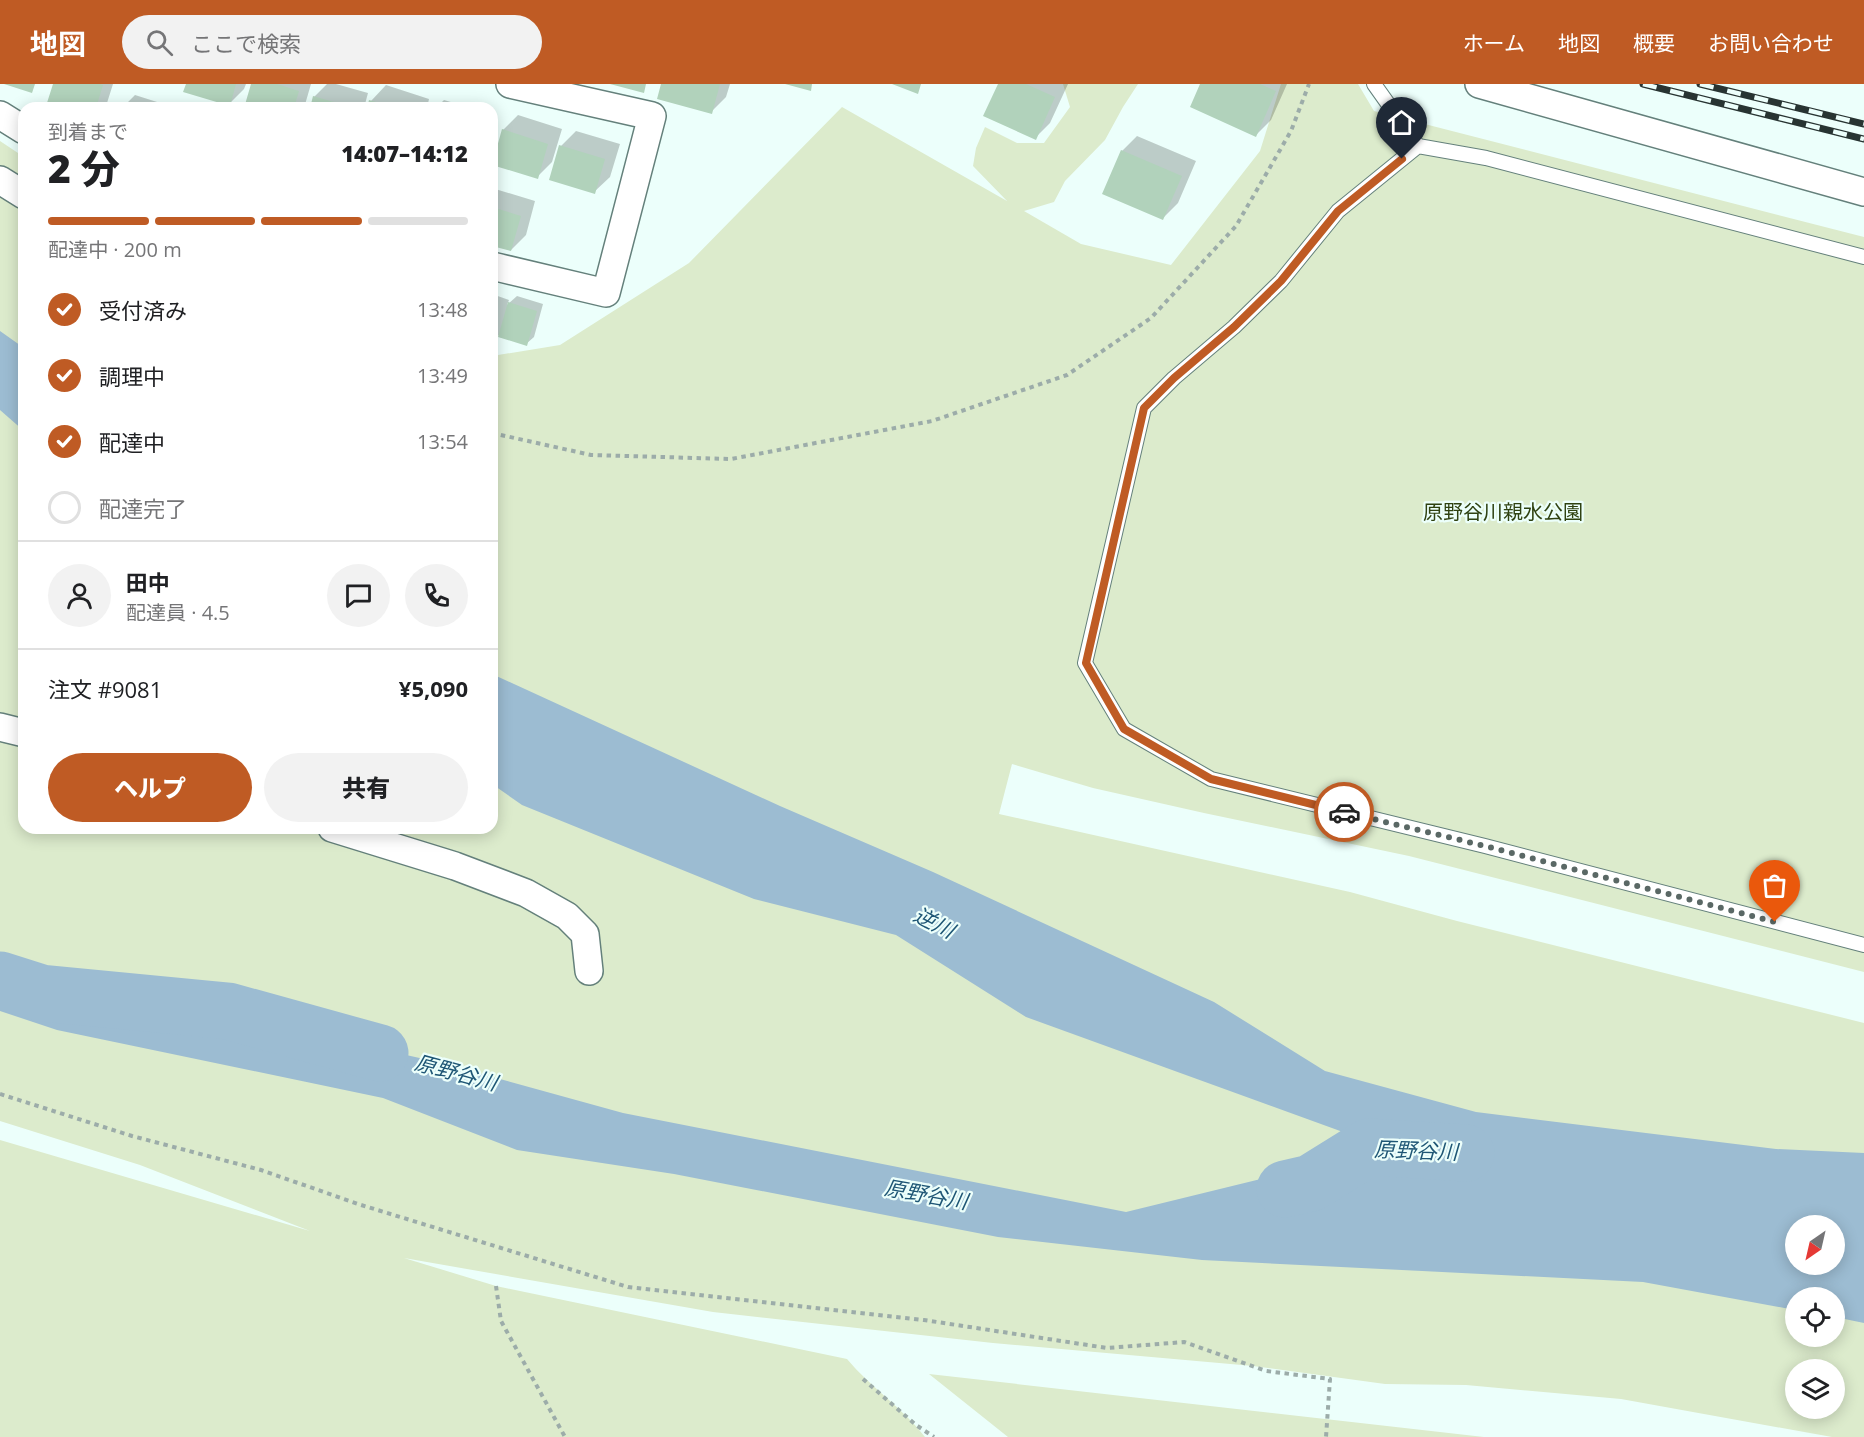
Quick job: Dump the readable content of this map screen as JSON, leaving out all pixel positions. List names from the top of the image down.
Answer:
{
  "water": ["逆川", "原野谷川"],
  "parks": ["原野谷川親水公園"],
  "north": "bottom left",
  "page": {
    "header": "地図",
    "search": "ここで検索",
    "nav": [
      "ホーム",
      "地図",
      "概要",
      "お問い合わせ"
    ],
    "heading": ["2 分", "到着まで", "14:07–14:12"],
    "panel": [
      "田中",
      "配達員 · 4.5",
      "注文 #9081",
      "¥5,090"
    ],
    "bar": "配達中 · 200 m",
    "list": [
      ["受付済み", "13:48"],
      ["調理中", "13:49"],
      ["配達中", "13:54"],
      "配達完了"
    ],
    "buttons": ["ヘルプ", "共有"]
  }
}
